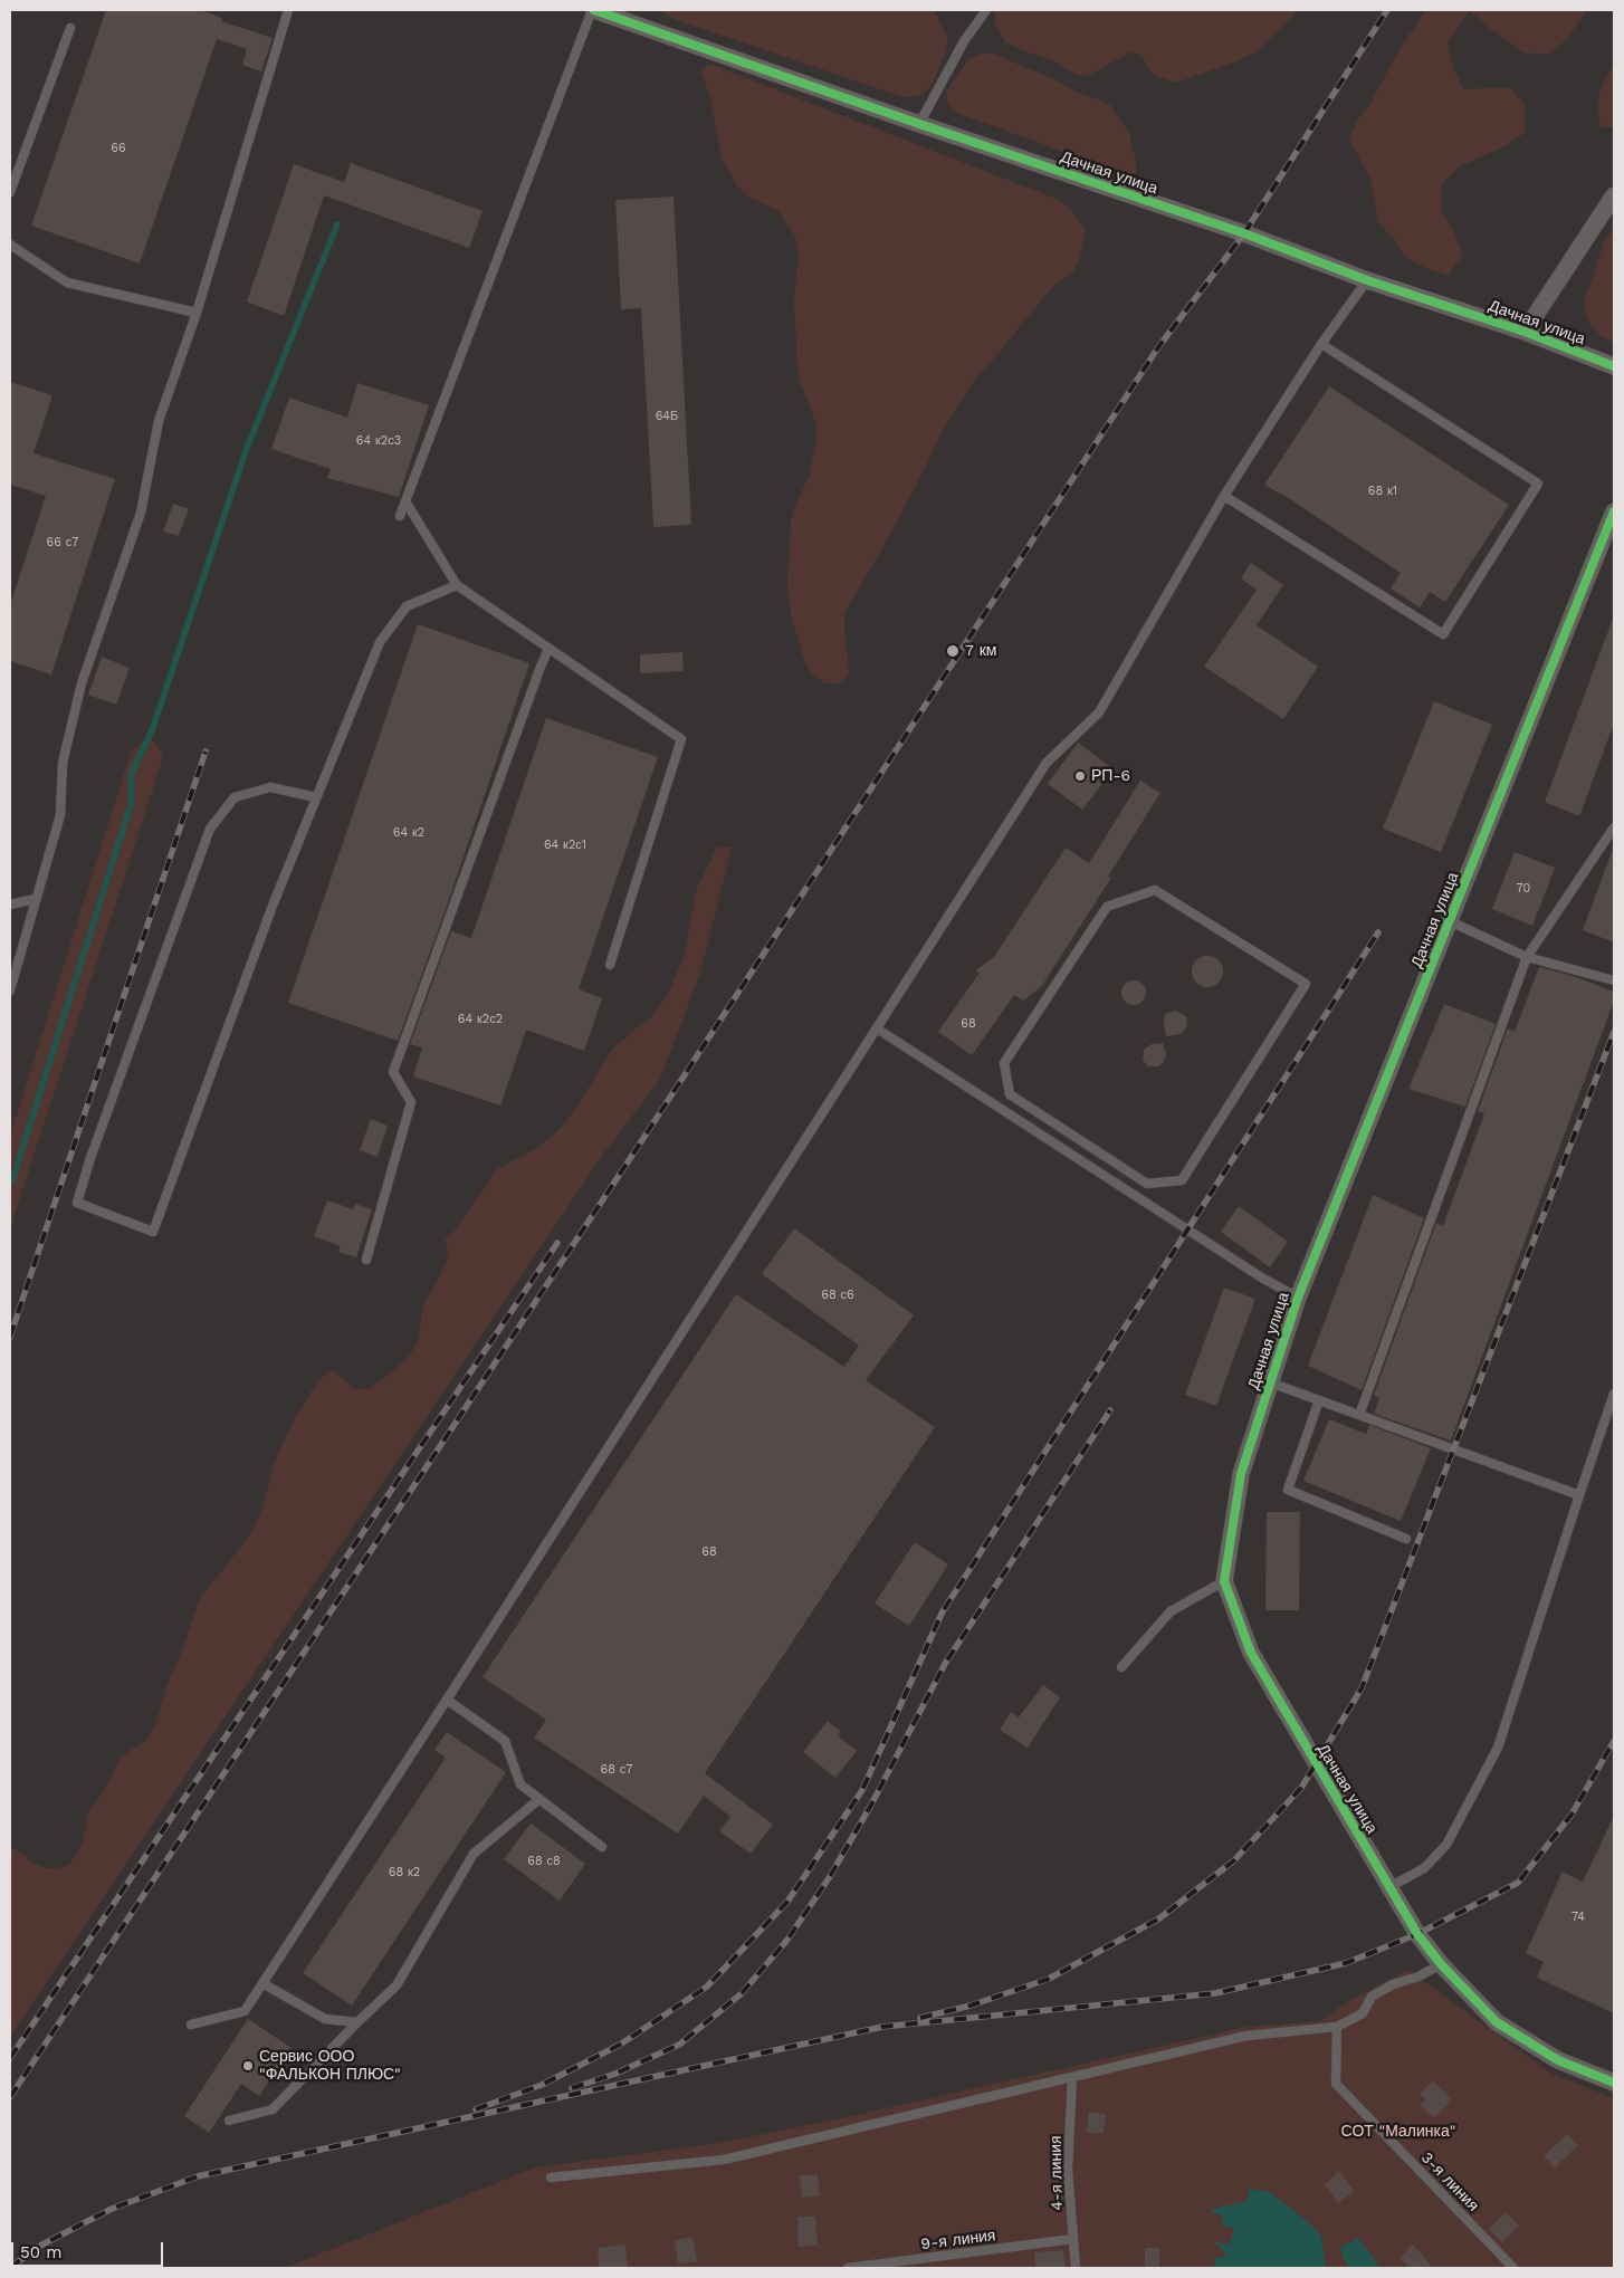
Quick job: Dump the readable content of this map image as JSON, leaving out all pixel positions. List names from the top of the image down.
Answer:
{
  "streets": {
    "street": ["Дачная улица"],
    "lane": ["4-я линия", "3-я линия", "9-я линия"]
  },
  "crossings": [
    ["4-я линия", "9-я линия"]
  ],
  "parks": ["СОТ \"Малинка\""],
  "places": ["7 км", "РП-6", "Сервис ООО \"ФАЛЬКОН ПЛЮС\""],
  "house_numbers": [
    "66",
    "64Б",
    "64 к2с3",
    "68 к1",
    "66 с7",
    "64 к2",
    "64 к2с1",
    "70",
    "64 к2с2",
    "68",
    "68 с6",
    "68",
    "68 с7",
    "68 с8",
    "68 к2",
    "74"
  ],
  "scale_bar": "50 m"
}
